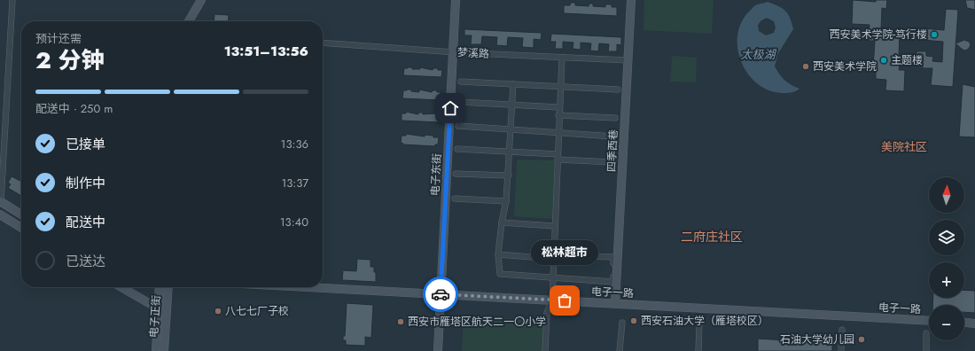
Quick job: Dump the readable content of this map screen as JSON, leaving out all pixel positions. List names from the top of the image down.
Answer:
{
  "streets": {
    "street": [
      "梦溪路",
      "四季西巷",
      "电子东街",
      "电子一路",
      "电子正街"
    ]
  },
  "crossings": [
    ["梦溪路", "四季西巷"],
    ["梦溪路", "电子东街"],
    ["四季西巷", "电子一路"],
    ["电子东街", "电子一路"]
  ],
  "districts": ["美院社区", "二府庄社区"],
  "water": ["太极湖"],
  "places": [
    "西安美术学院-笃行楼",
    "主题楼",
    "西安美术学院",
    "松林超市",
    "八七七厂子校",
    "西安石油大学（雁塔校区）",
    "西安市雁塔区航天二一〇小学",
    "石油大学幼儿园"
  ],
  "north": "top",
  "page": {
    "heading": ["2 分钟", "预计还需", "13:51–13:56"],
    "bar": "配送中 · 250 m",
    "list": [
      ["已接单", "13:36"],
      ["制作中", "13:37"],
      ["配送中", "13:40"],
      "已送达"
    ],
    "map_buttons": ["+", "−"],
    "bubble": "松林超市"
  }
}
